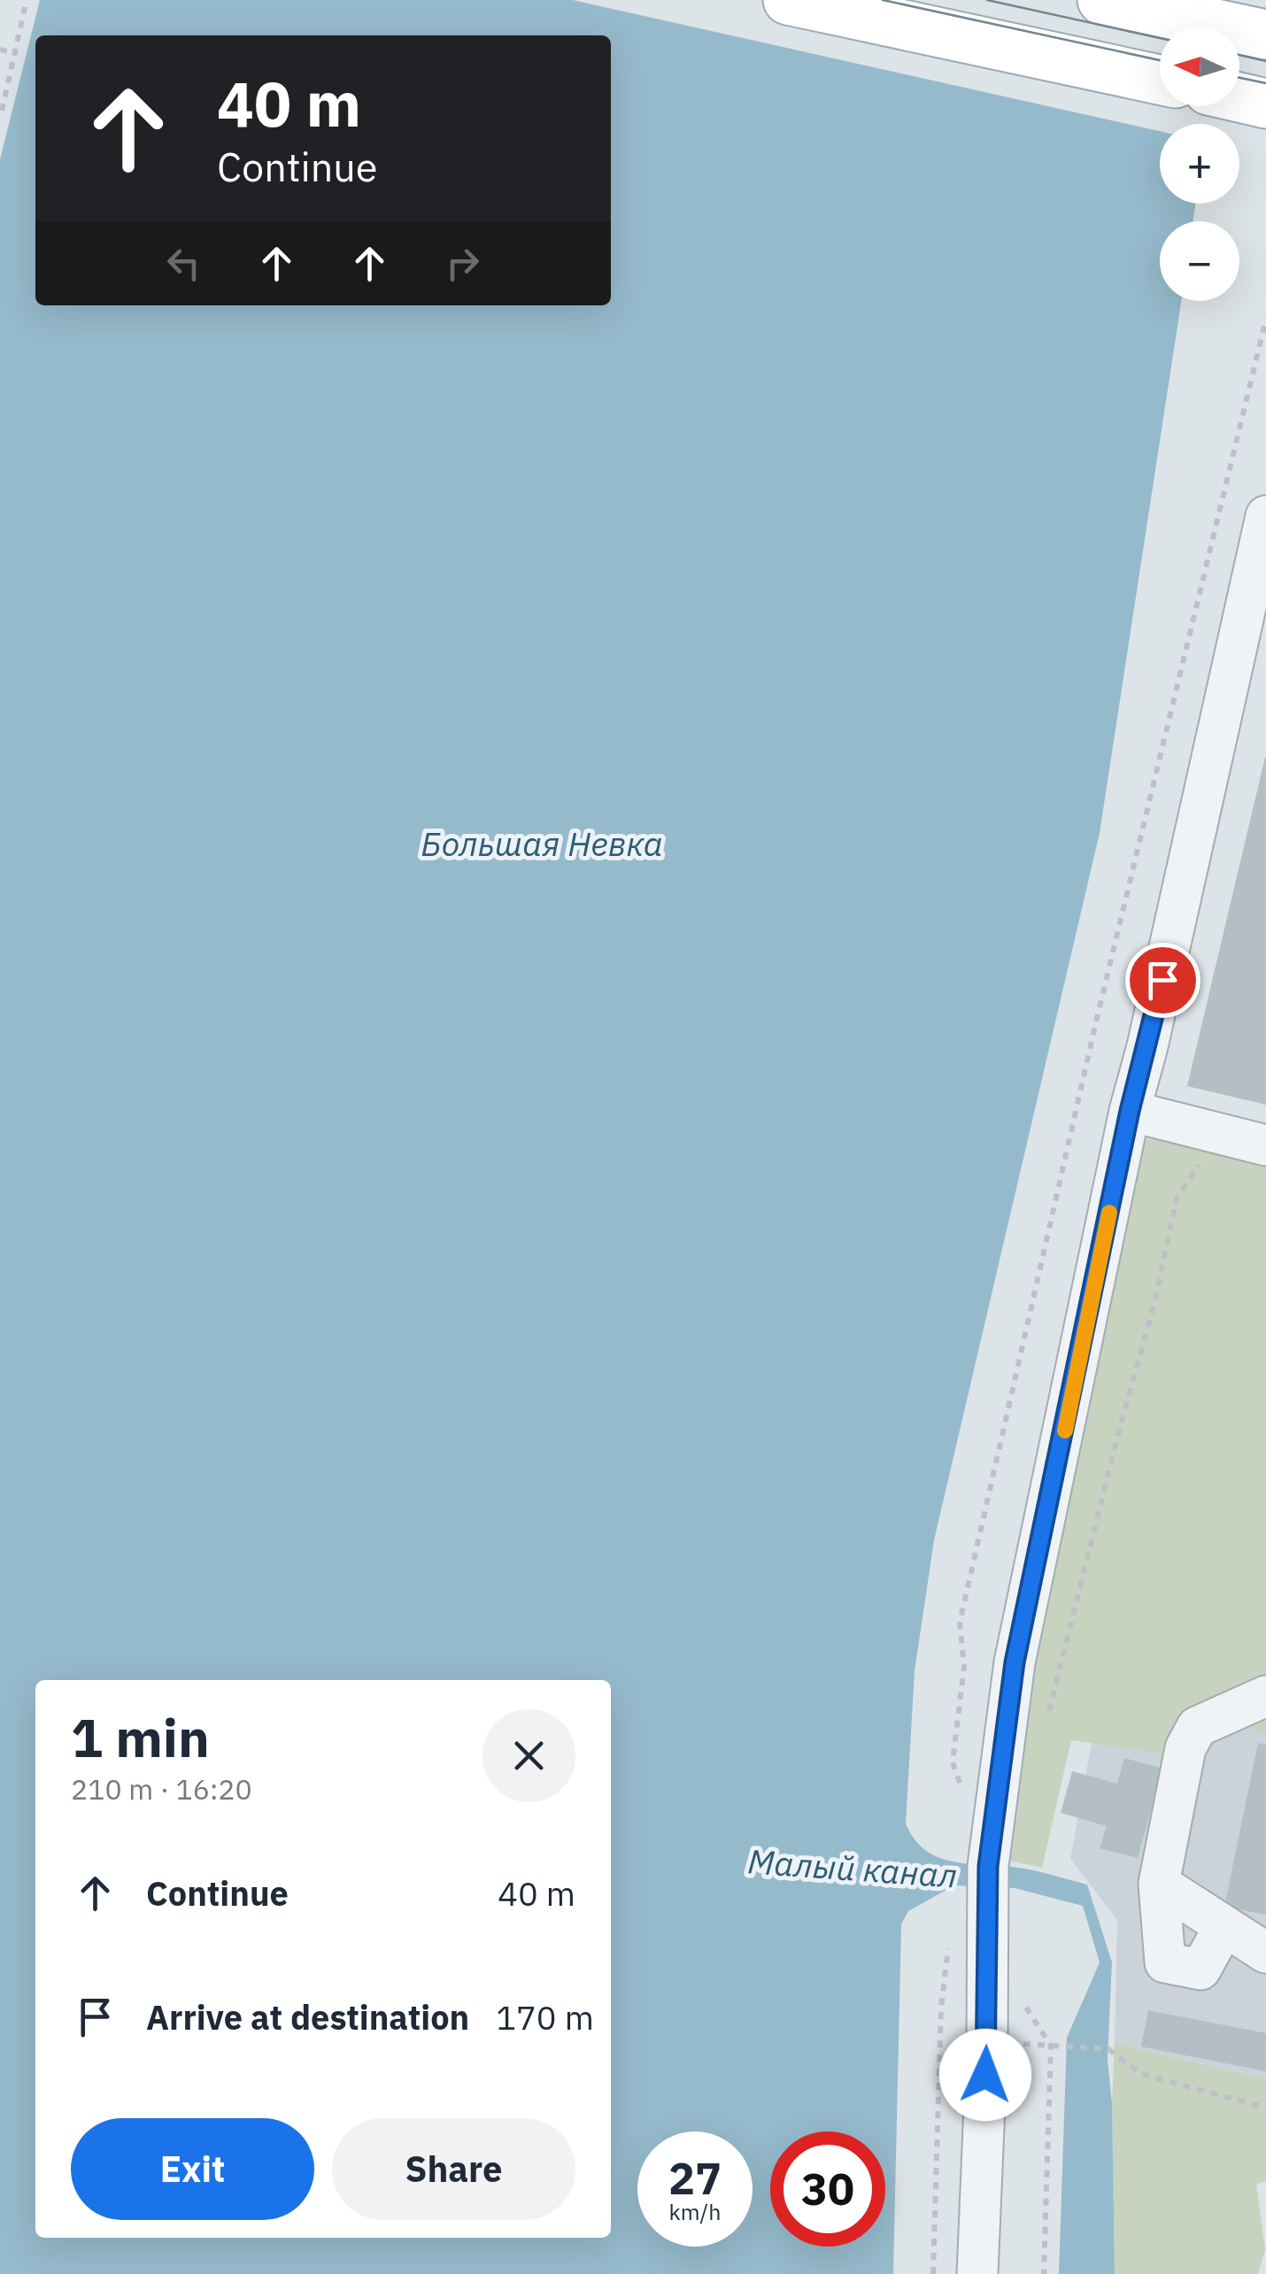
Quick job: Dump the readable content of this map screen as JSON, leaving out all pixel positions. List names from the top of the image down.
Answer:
{
  "water": ["Большая Невка", "Малый канал"],
  "north": "left",
  "page": {
    "map_buttons": ["+", "−"],
    "turn": ["40 m", "Continue"],
    "heading": ["1 min", "210 m · 16:20"],
    "list": [
      {
        "name": "Continue",
        "value": "40 m"
      },
      {
        "name": "Arrive at destination",
        "value": "170 m"
      }
    ],
    "buttons": ["Exit", "Share"],
    "speed": "27 km/h",
    "limit": "30"
  }
}
